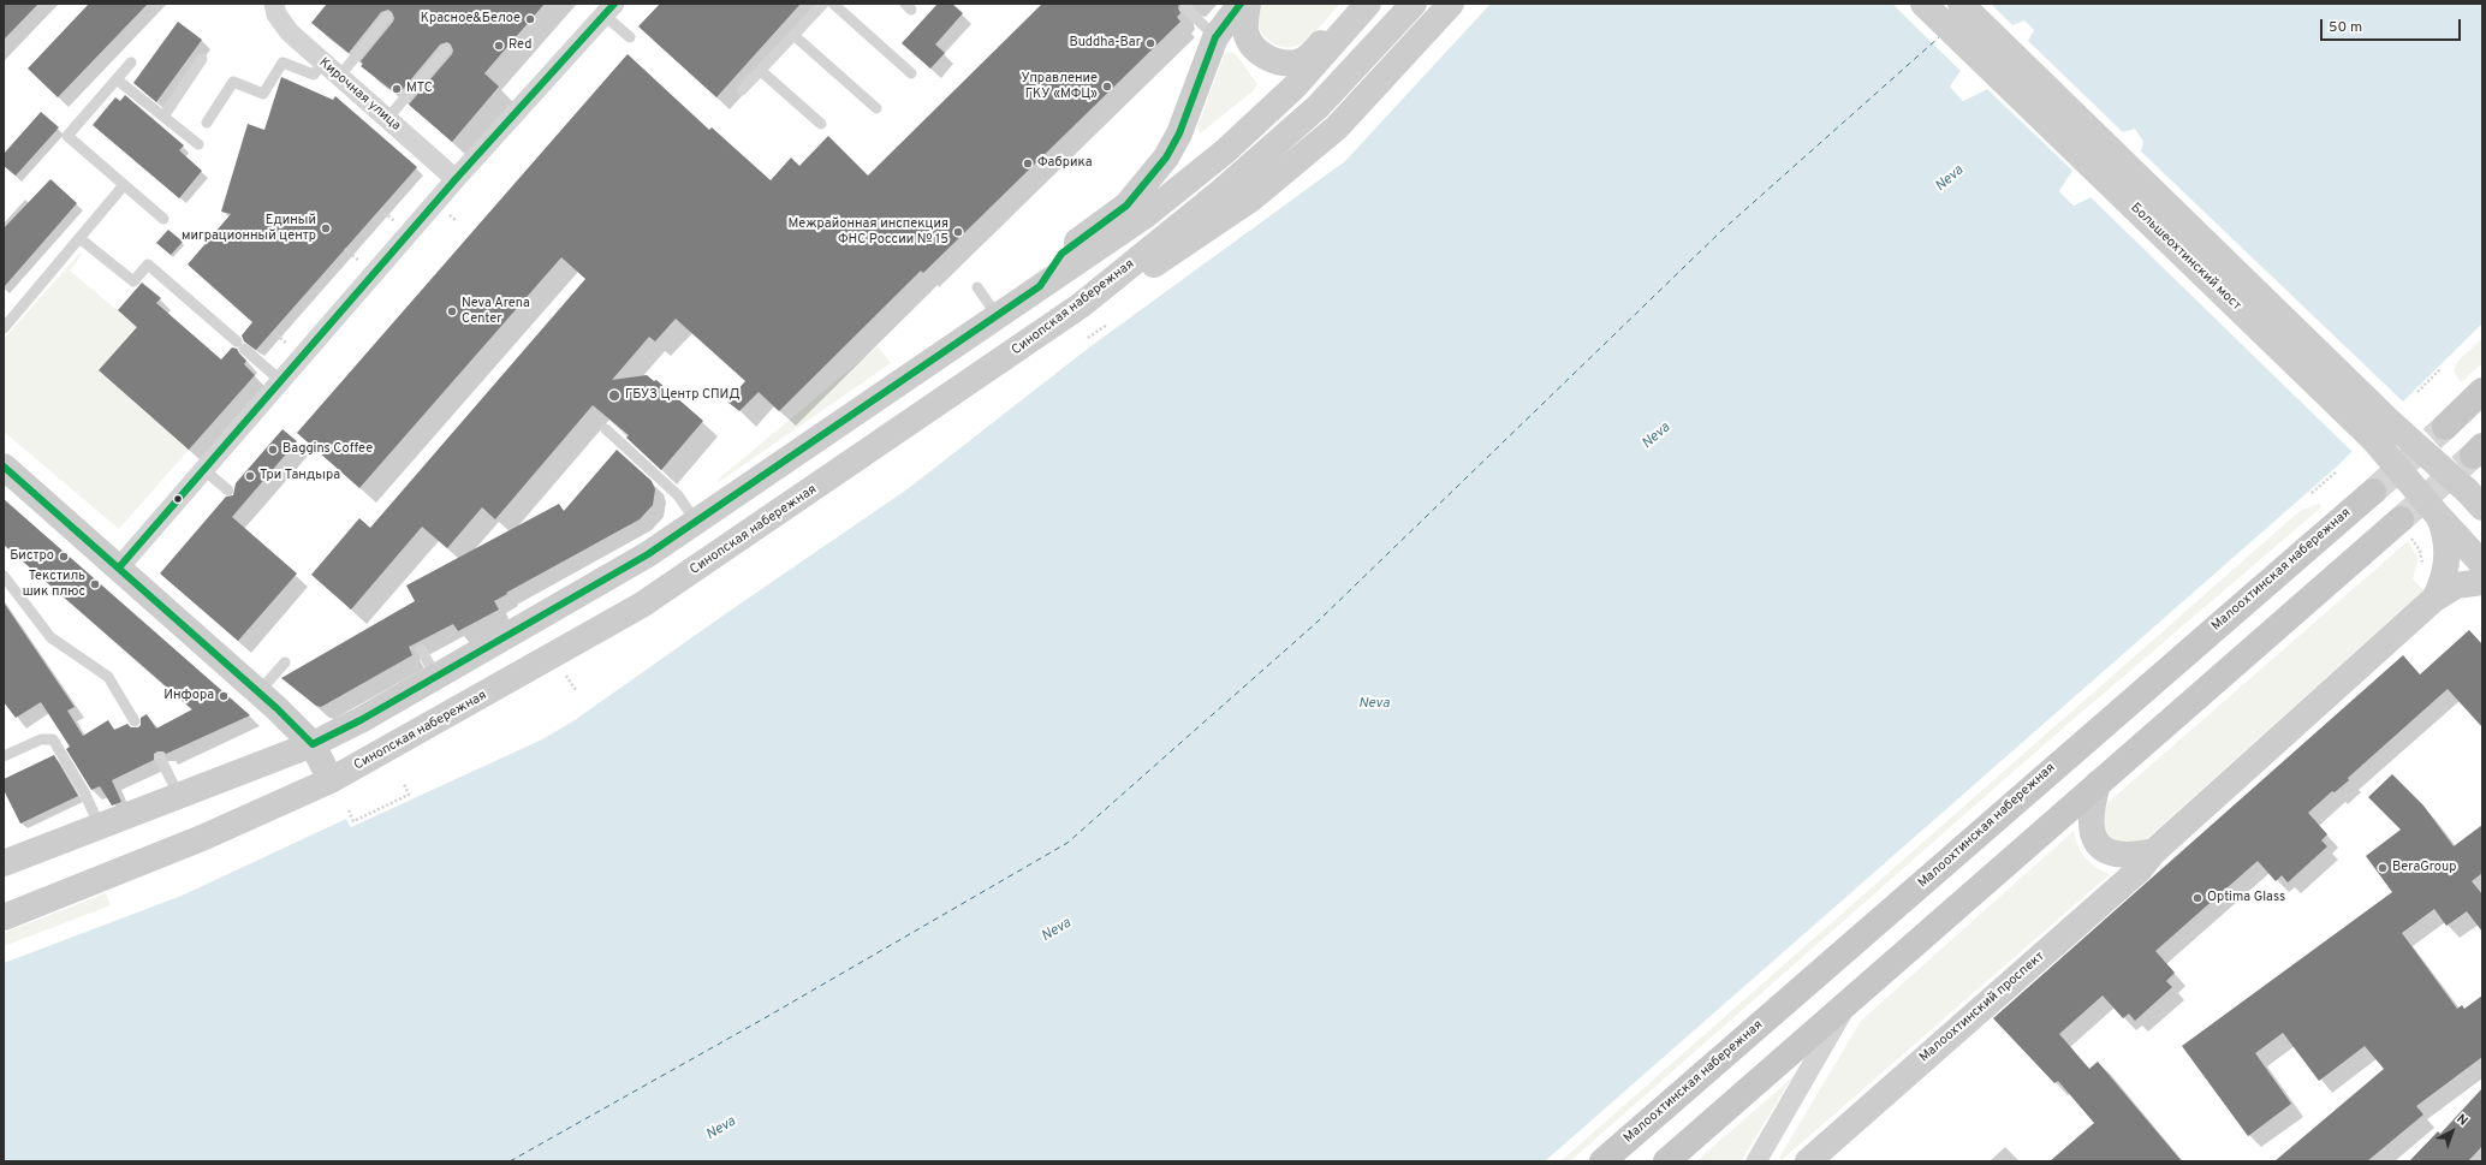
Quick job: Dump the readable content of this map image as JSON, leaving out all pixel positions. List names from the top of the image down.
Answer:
{
  "streets": {
    "main road": [
      "Большеохтинский мост",
      "Синопская набережная",
      "Малоохтинская набережная",
      "Малоохтинский проспект"
    ],
    "street": ["Кирочная улица"]
  },
  "water": ["Neva"],
  "places": [
    "Красное&Белое",
    "Buddha-Bar",
    "Red",
    "Управление ГКУ «МФЦ»",
    "МТС",
    "Фабрика",
    "Единый миграционный центр",
    "Межрайонная инспекция ФНС России № 15",
    "Neva Arena Center",
    "ГБУЗ Центр СПИД",
    "Baggins Coffee",
    "Три Тандыра",
    "Бистро",
    "Текстиль шик плюс",
    "Инфора",
    "BeraGroup",
    "Optima Glass"
  ],
  "scale_bar": "50 m",
  "north": "top right"
}
